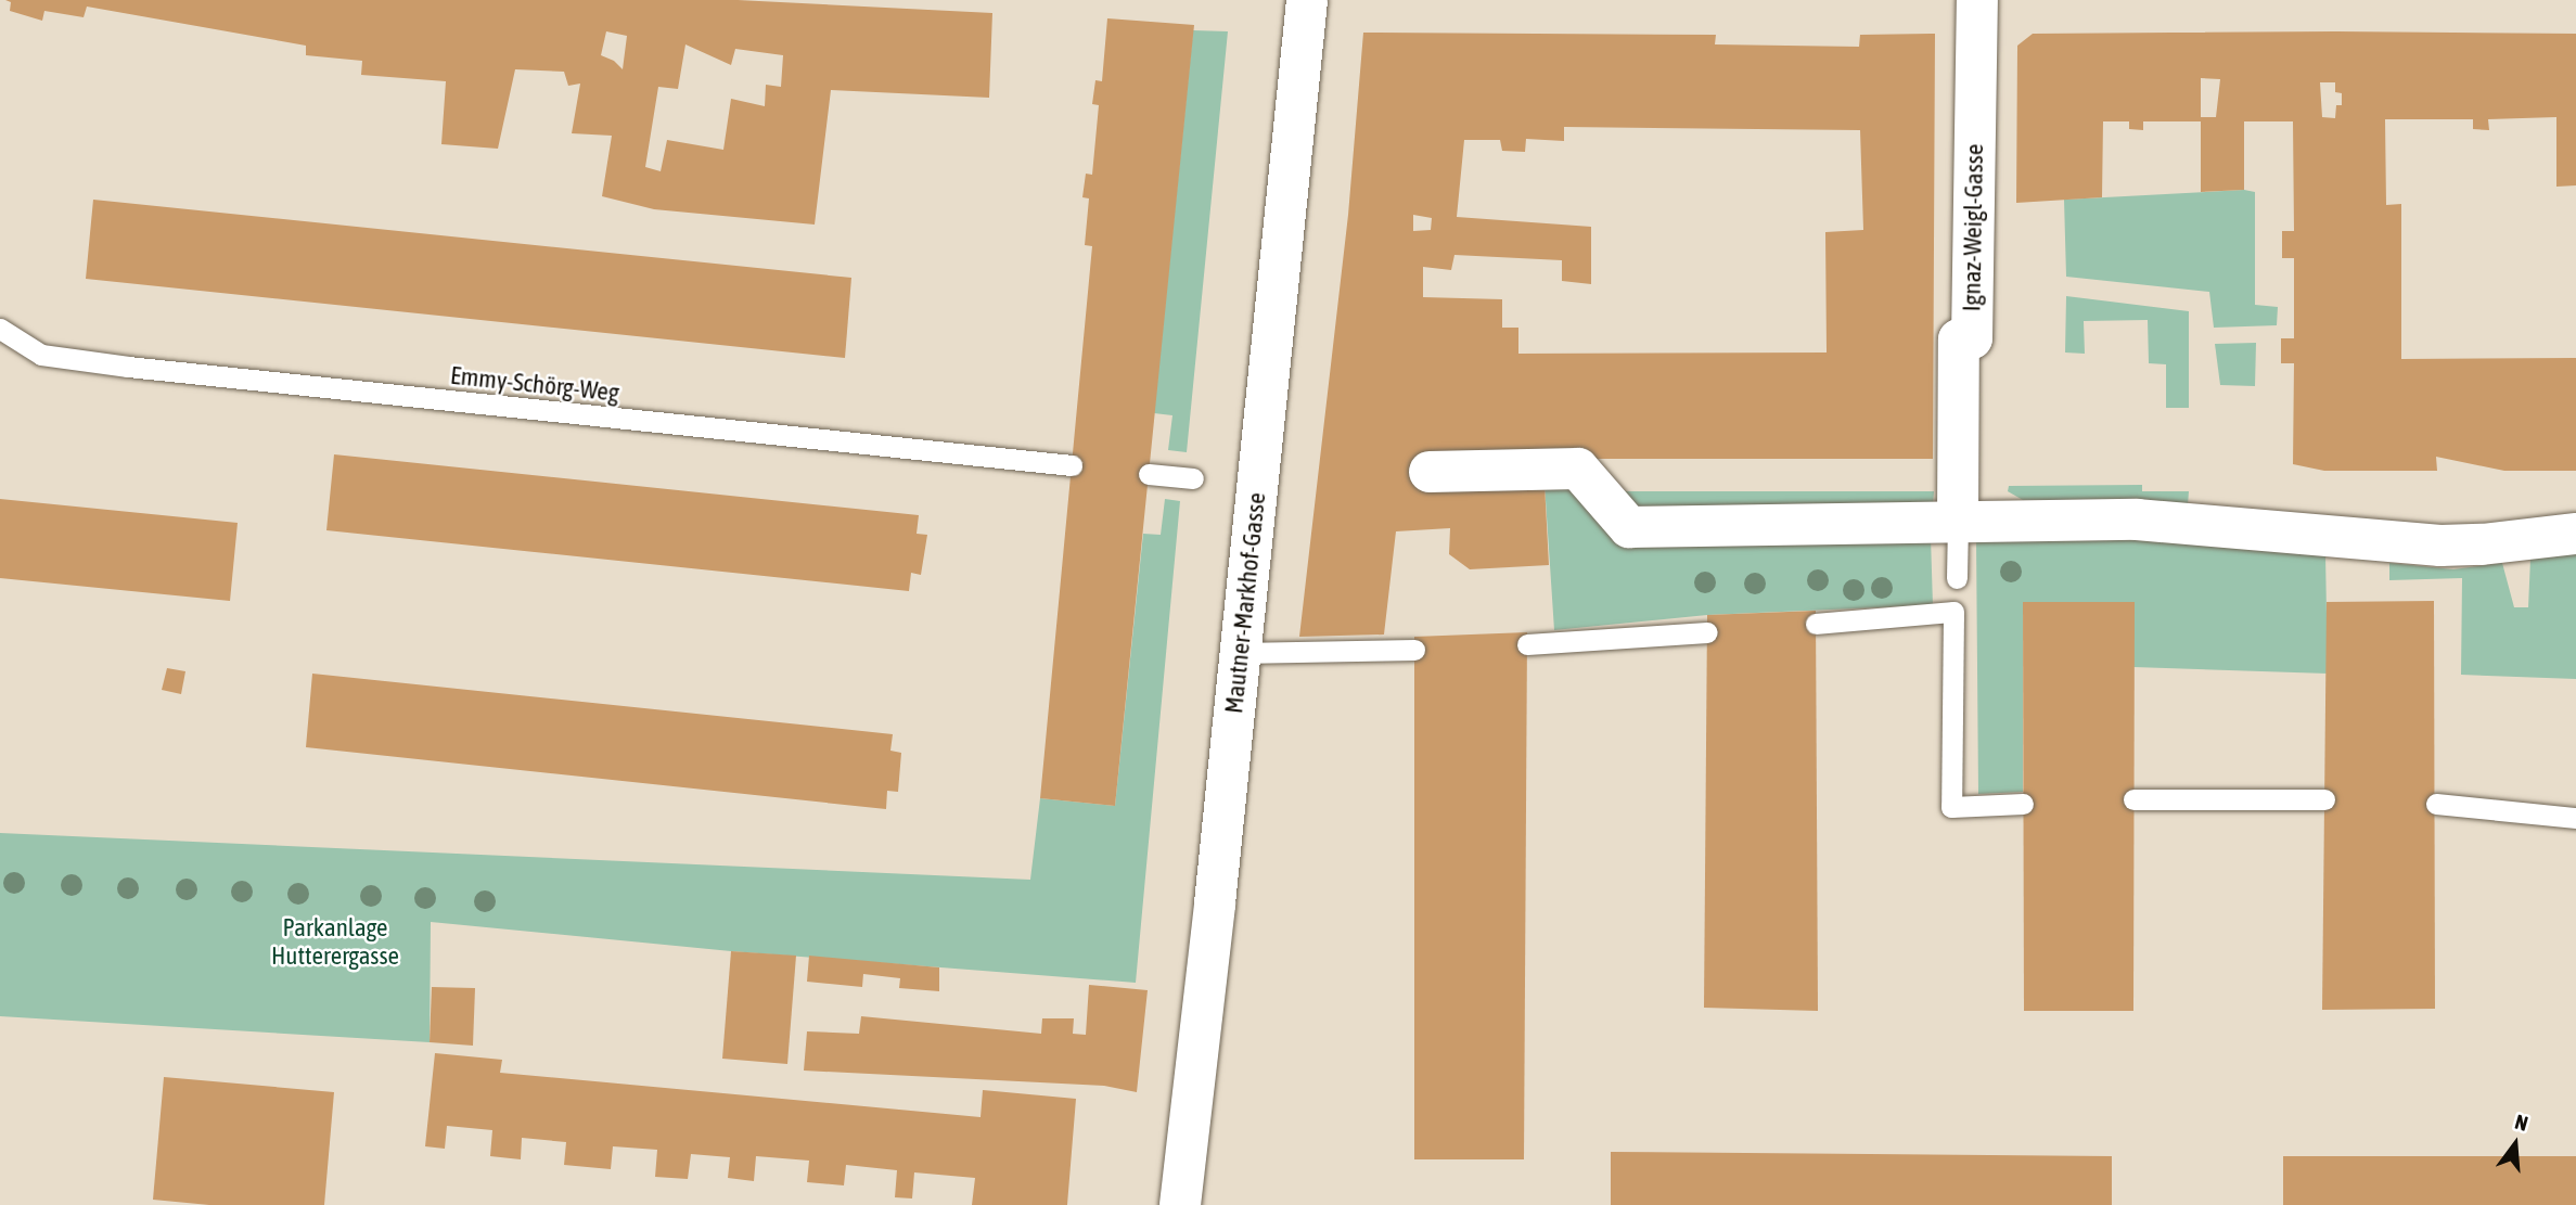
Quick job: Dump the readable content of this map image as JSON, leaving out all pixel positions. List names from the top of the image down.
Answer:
{
  "streets": {
    "street": ["Ignaz-Weigl-Gasse", "Mautner-Markhof-Gasse"],
    "lane": ["Emmy-Schörg-Weg"]
  },
  "parks": ["Parkanlage Hutterergasse"],
  "north": "top"
}
